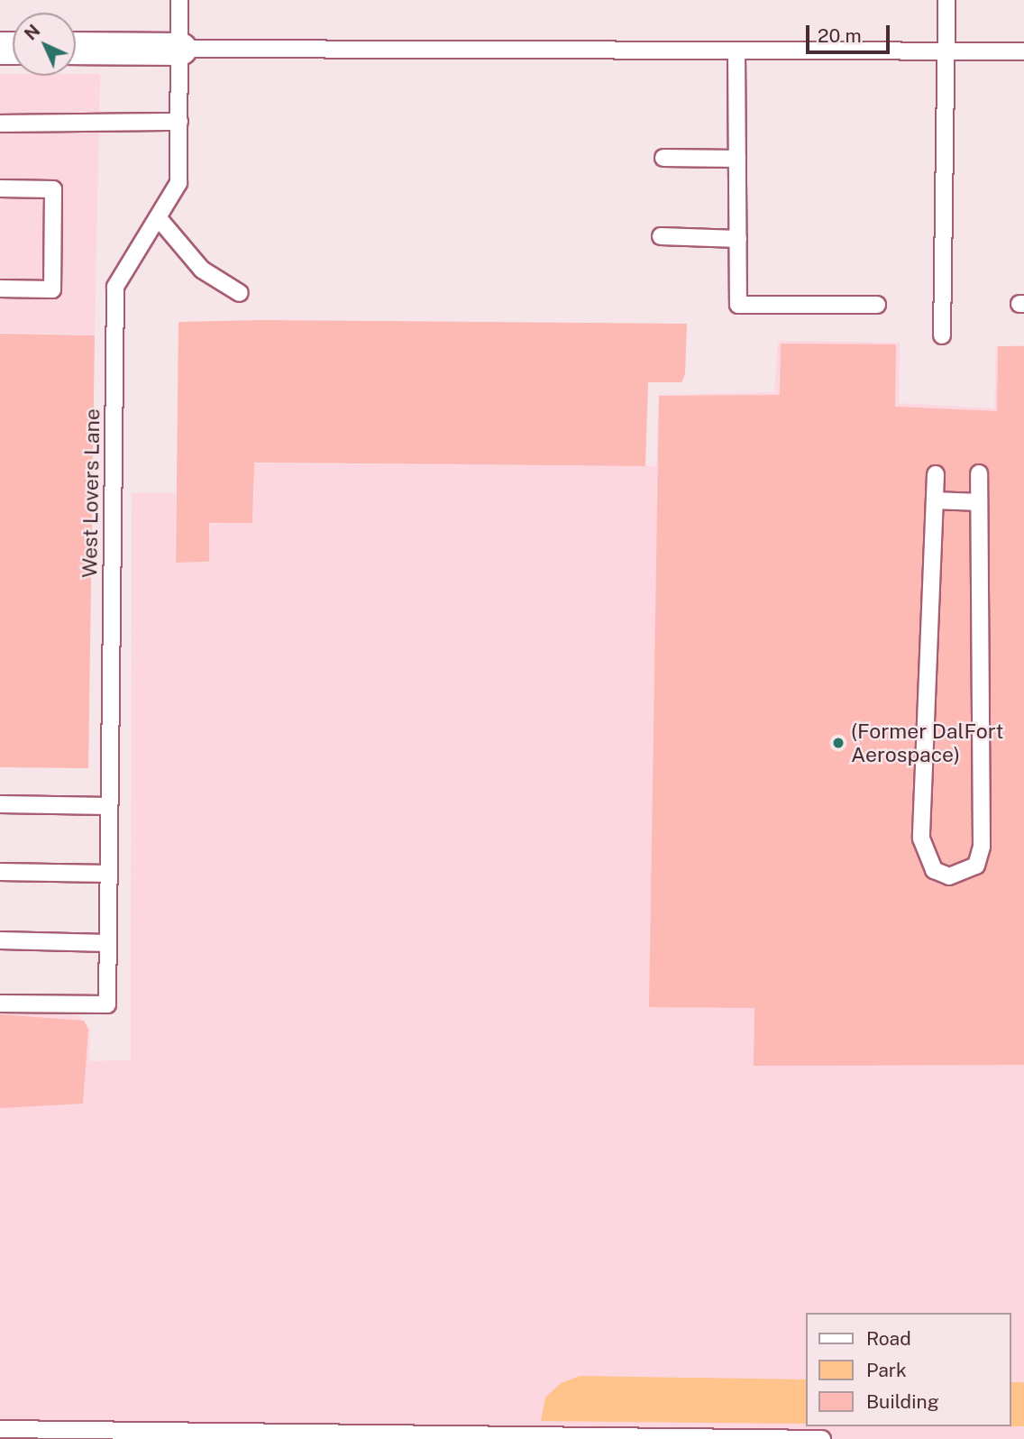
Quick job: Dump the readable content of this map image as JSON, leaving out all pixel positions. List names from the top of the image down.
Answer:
{
  "streets": {
    "lane": ["West Lovers Lane"]
  },
  "places": ["(Former DalFort Aerospace)"],
  "legend": ["Road", "Park", "Building"],
  "scale_bar": "20 m",
  "north": "top left"
}
